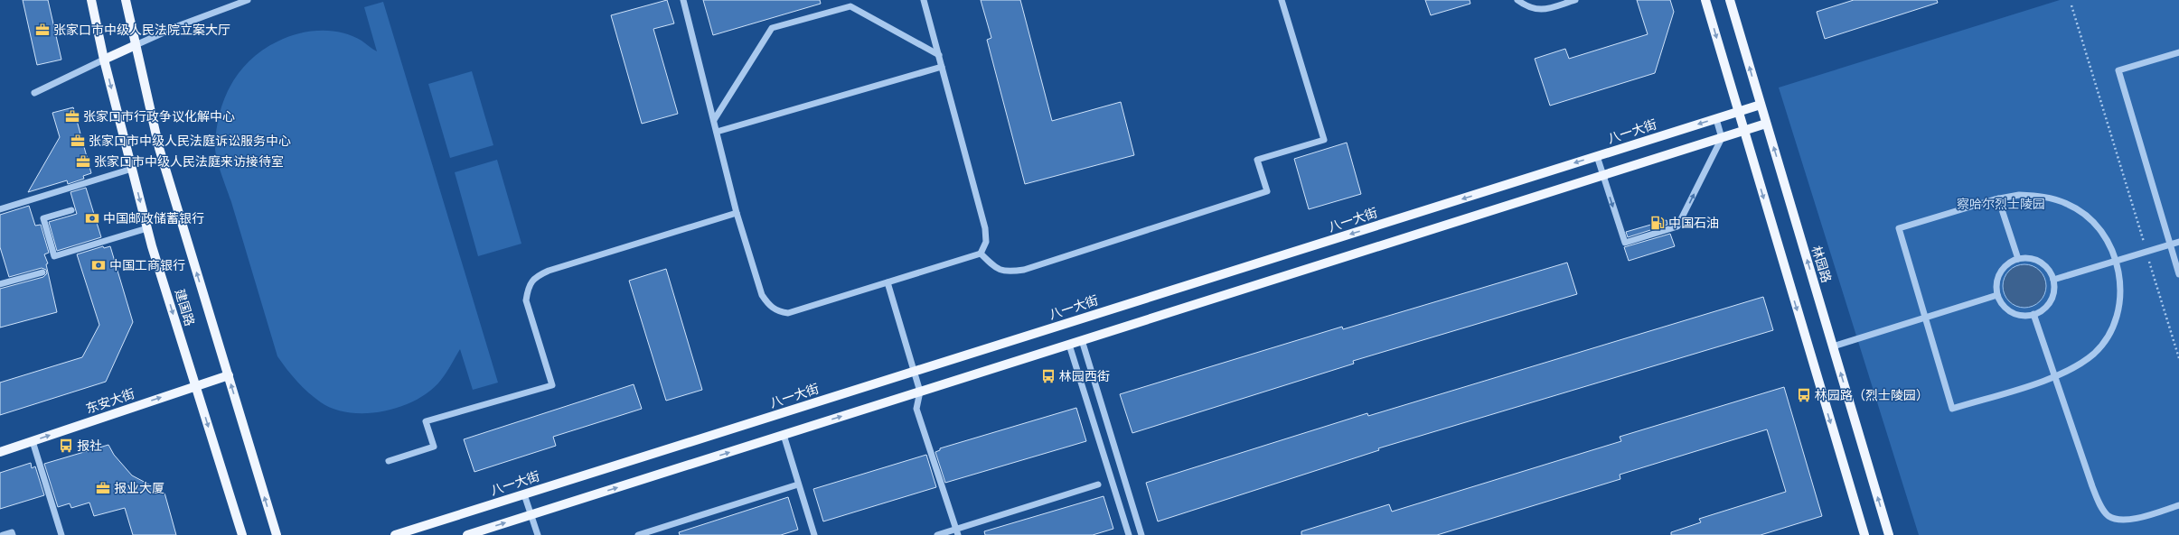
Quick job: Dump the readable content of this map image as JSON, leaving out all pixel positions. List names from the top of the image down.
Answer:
{
  "streets": {
    "main road": [
      "八一大街",
      "林园路",
      "建国路",
      "东安大街"
    ]
  },
  "crossings": [
    ["八一大街", "林园路"],
    ["建国路", "东安大街"]
  ],
  "one_way": ["东安大街"],
  "parks": ["察哈尔烈士陵园"],
  "places": {
    "office": [
      "张家口市中级人民法院立案大厅",
      "张家口市行政争议化解中心",
      "张家口市中级人民法庭诉讼服务中心",
      "张家口市中级人民法庭来访接待室",
      "报业大厦"
    ],
    "bank": ["中国邮政储蓄银行", "中国工商银行"],
    "fuel station": ["中国石油"],
    "bus stop": ["林园西街", "林园路（烈士陵园）", "报社"]
  }
}
